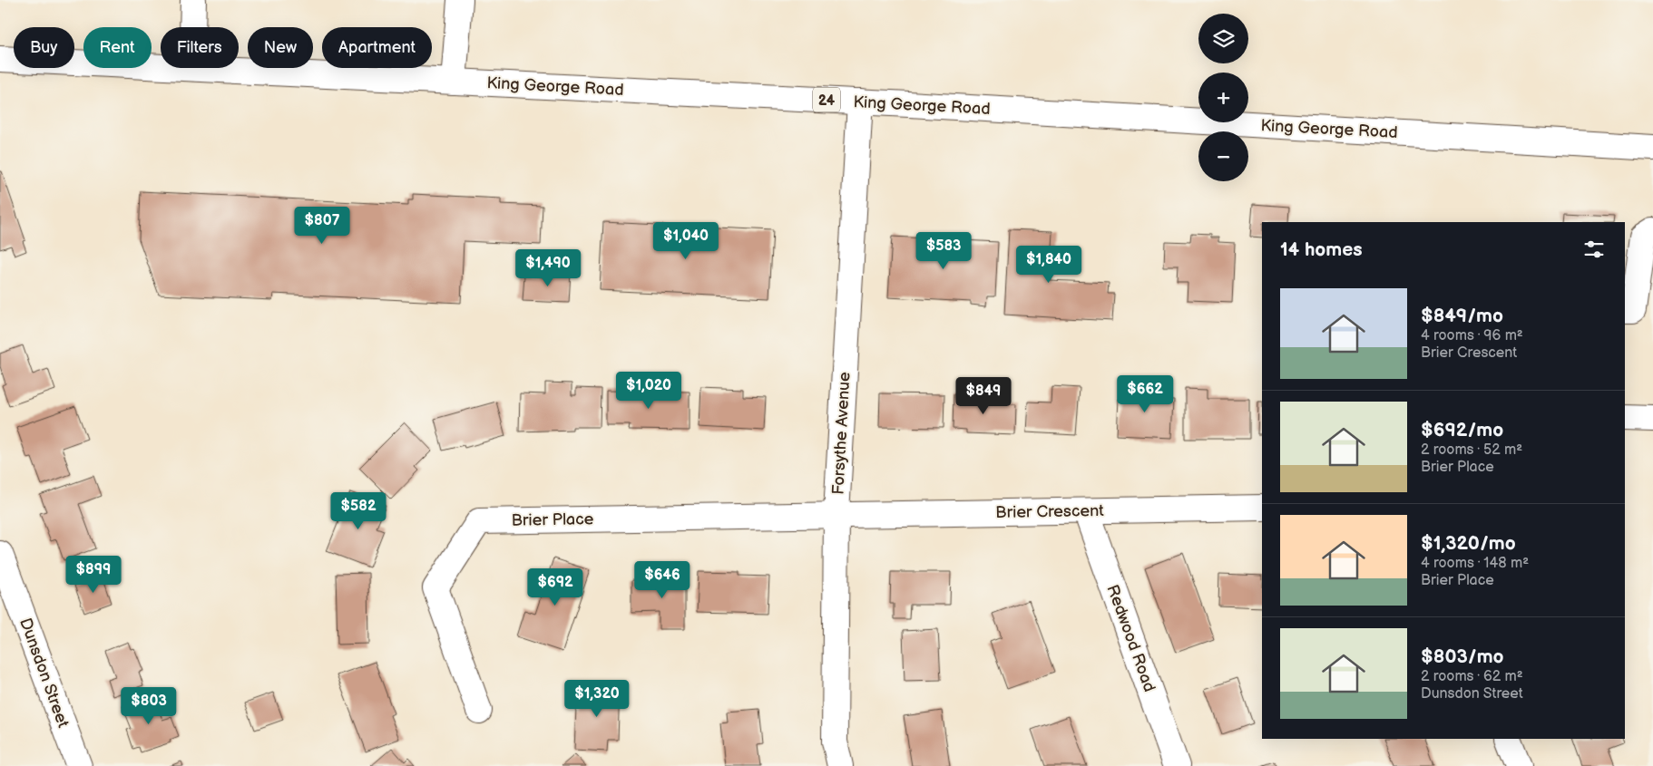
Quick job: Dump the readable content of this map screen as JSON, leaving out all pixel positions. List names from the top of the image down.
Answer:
{
  "streets": {
    "street": [
      "King George Road",
      "24",
      "Forsythe Avenue",
      "Brier Crescent",
      "Brier Place",
      "Redwood Road",
      "Dunsdon Street"
    ]
  },
  "crossings": [
    ["King George Road", "Forsythe Avenue"],
    ["Forsythe Avenue", "Brier Crescent"],
    ["Forsythe Avenue", "Brier Place"],
    ["Brier Crescent", "Brier Place"],
    ["Brier Crescent", "Redwood Road"]
  ],
  "page": {
    "map_buttons": ["+", "−"],
    "chip": [
      "Buy",
      "Rent",
      "Filters",
      "New",
      "Apartment"
    ],
    "price": [
      "$807",
      "$1,040",
      "$583",
      "$1,840",
      "$1,490",
      "$1,020",
      "$662",
      "$849",
      "$582",
      "$899",
      "$646",
      "$692",
      "$1,320",
      "$803"
    ],
    "heading": "14 homes",
    "list": [
      {
        "name": "$849/mo",
        "note": "4 rooms · 96 m² · Brier Crescent"
      },
      {
        "name": "$692/mo",
        "note": "2 rooms · 52 m² · Brier Place"
      },
      {
        "name": "$1,320/mo",
        "note": "4 rooms · 148 m² · Brier Place"
      },
      {
        "name": "$803/mo",
        "note": "2 rooms · 62 m² · Dunsdon Street"
      }
    ]
  }
}
